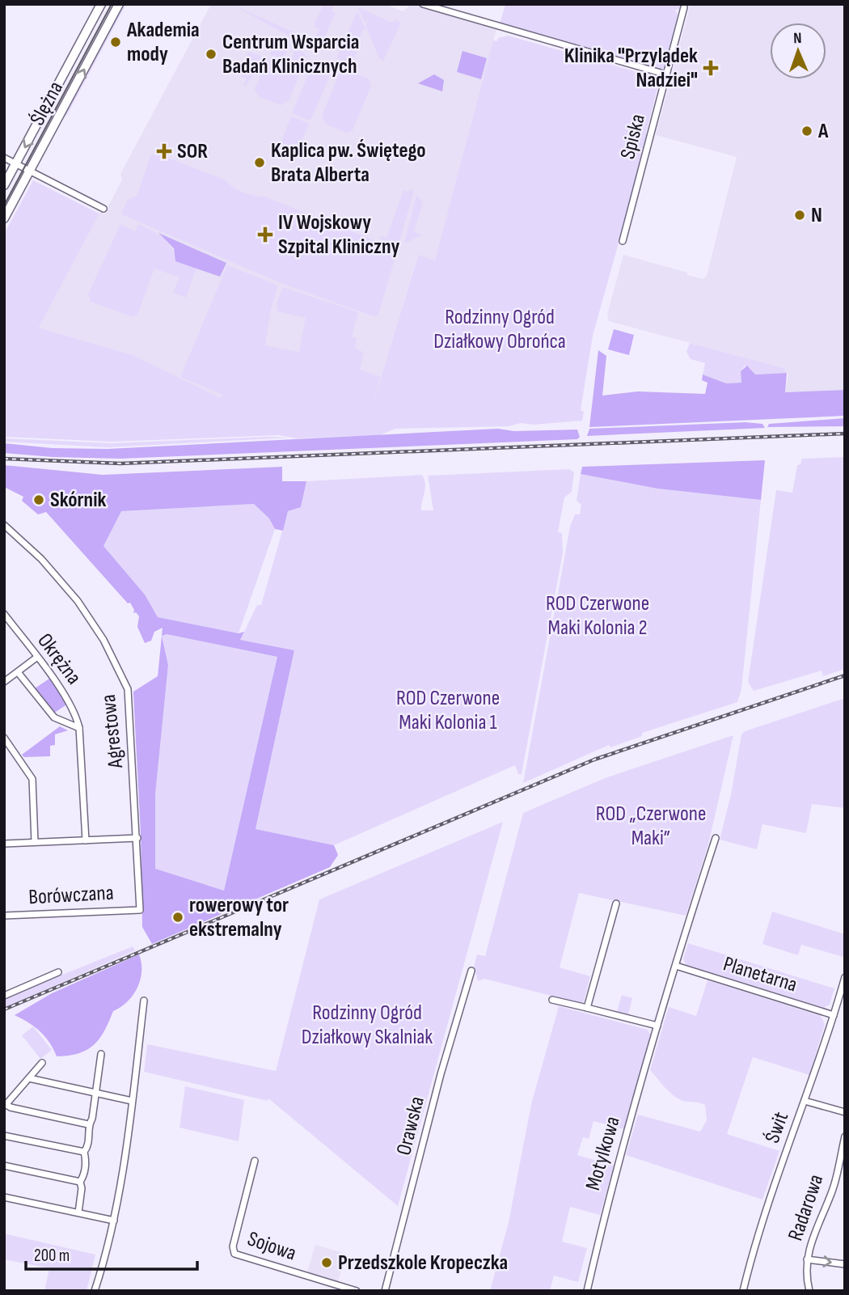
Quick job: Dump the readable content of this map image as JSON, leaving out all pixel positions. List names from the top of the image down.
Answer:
{
  "streets": {
    "main road": ["Ślężna"],
    "street": [
      "Spiska",
      "Okrężna",
      "Agrestowa",
      "Borówczana",
      "Planetarna",
      "Orawska",
      "Świt",
      "Motylkowa",
      "Radarowa",
      "Sojowa"
    ]
  },
  "crossings": [
    ["Agrestowa", "Borówczana"],
    ["Planetarna", "Świt"],
    ["Planetarna", "Motylkowa"]
  ],
  "parks": [
    "Rodzinny Ogród Działkowy Obrońca",
    "ROD Czerwone Maki Kolonia 2",
    "ROD Czerwone Maki Kolonia 1",
    "ROD „Czerwone Maki”",
    "Rodzinny Ogród Działkowy Skalniak"
  ],
  "places": {
    "other": [
      "Akademia mody",
      "Centrum Wsparcia Badań Klinicznych",
      "A",
      "Kaplica pw. Świętego Brata Alberta",
      "N",
      "Skórnik",
      "rowerowy tor ekstremalny",
      "Przedszkole Kropeczka"
    ],
    "health": ["Klinika \"Przylądek Nadziei\"", "SOR", "IV Wojskowy Szpital Kliniczny"]
  },
  "scale_bar": "200 m",
  "north": "top"
}
